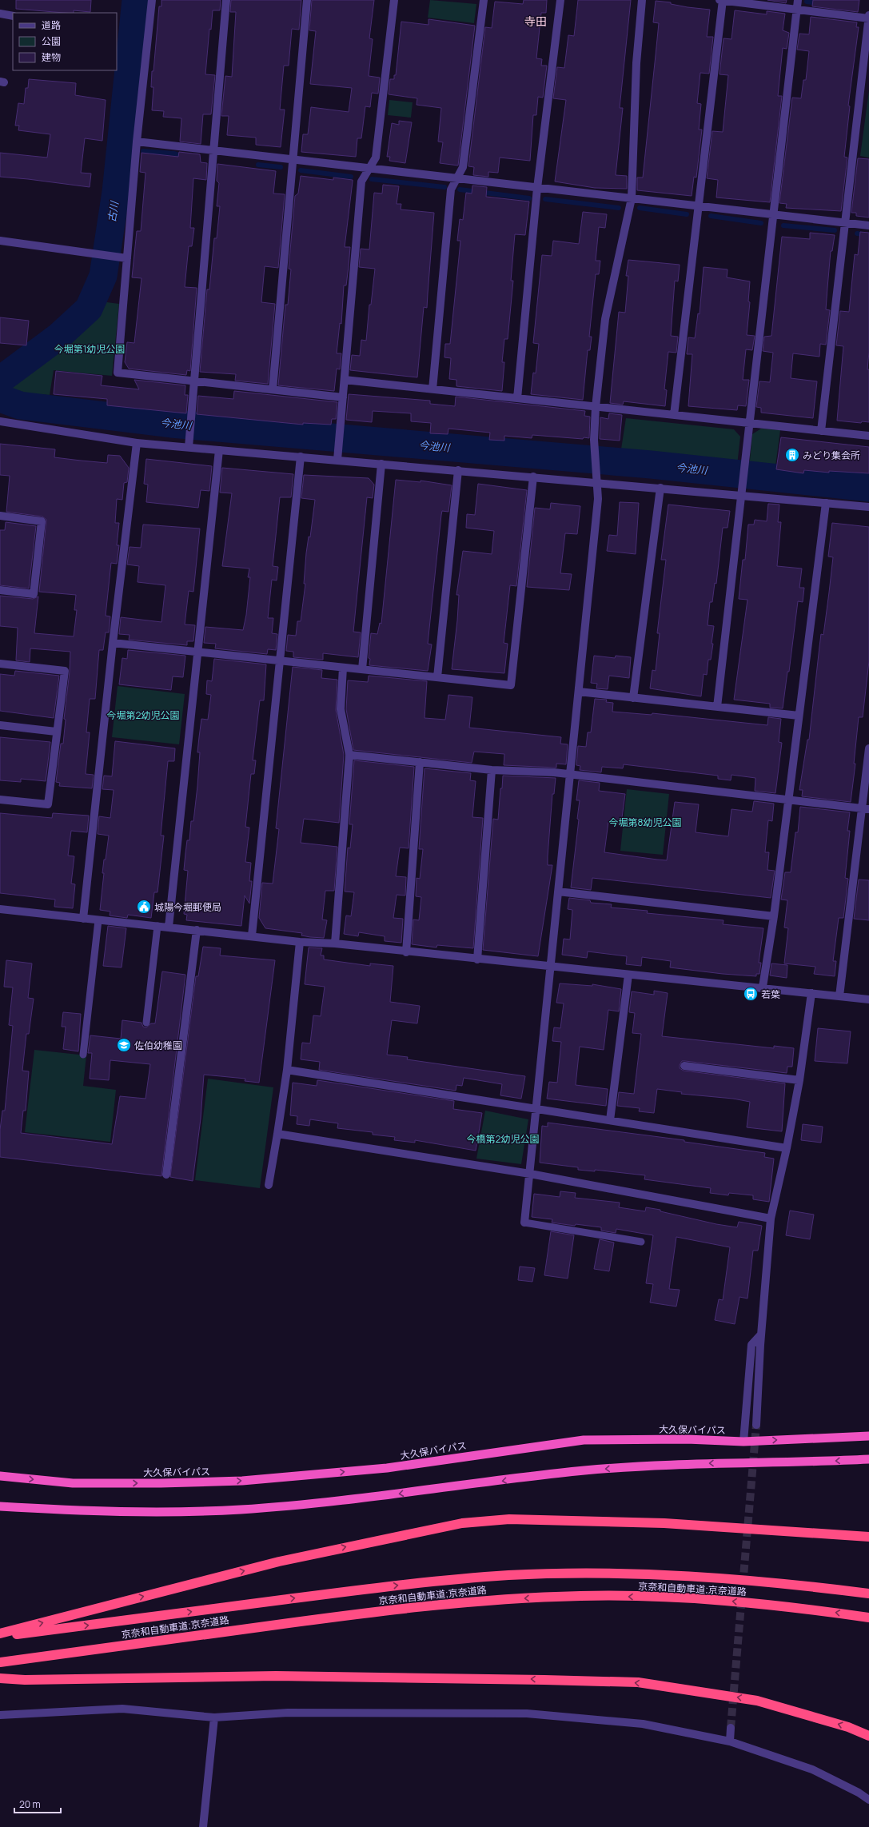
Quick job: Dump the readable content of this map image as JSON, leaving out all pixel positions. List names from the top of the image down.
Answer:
{
  "streets": {
    "highway": ["大久保バイパス", "京奈和自動車道;京奈道路"]
  },
  "districts": ["寺田"],
  "water": ["古川", "今池川"],
  "parks": [
    "今堀第1幼児公園",
    "今堀第2幼児公園",
    "今堀第8幼児公園",
    "今橋第2幼児公園"
  ],
  "places": {
    "building": ["みどり集会所"],
    "public building": ["城陽今堀郵便局"],
    "bus stop": ["若葉"],
    "school or university": ["佐伯幼稚園"]
  },
  "legend": ["道路", "公園", "建物"],
  "scale_bar": "20 m"
}
